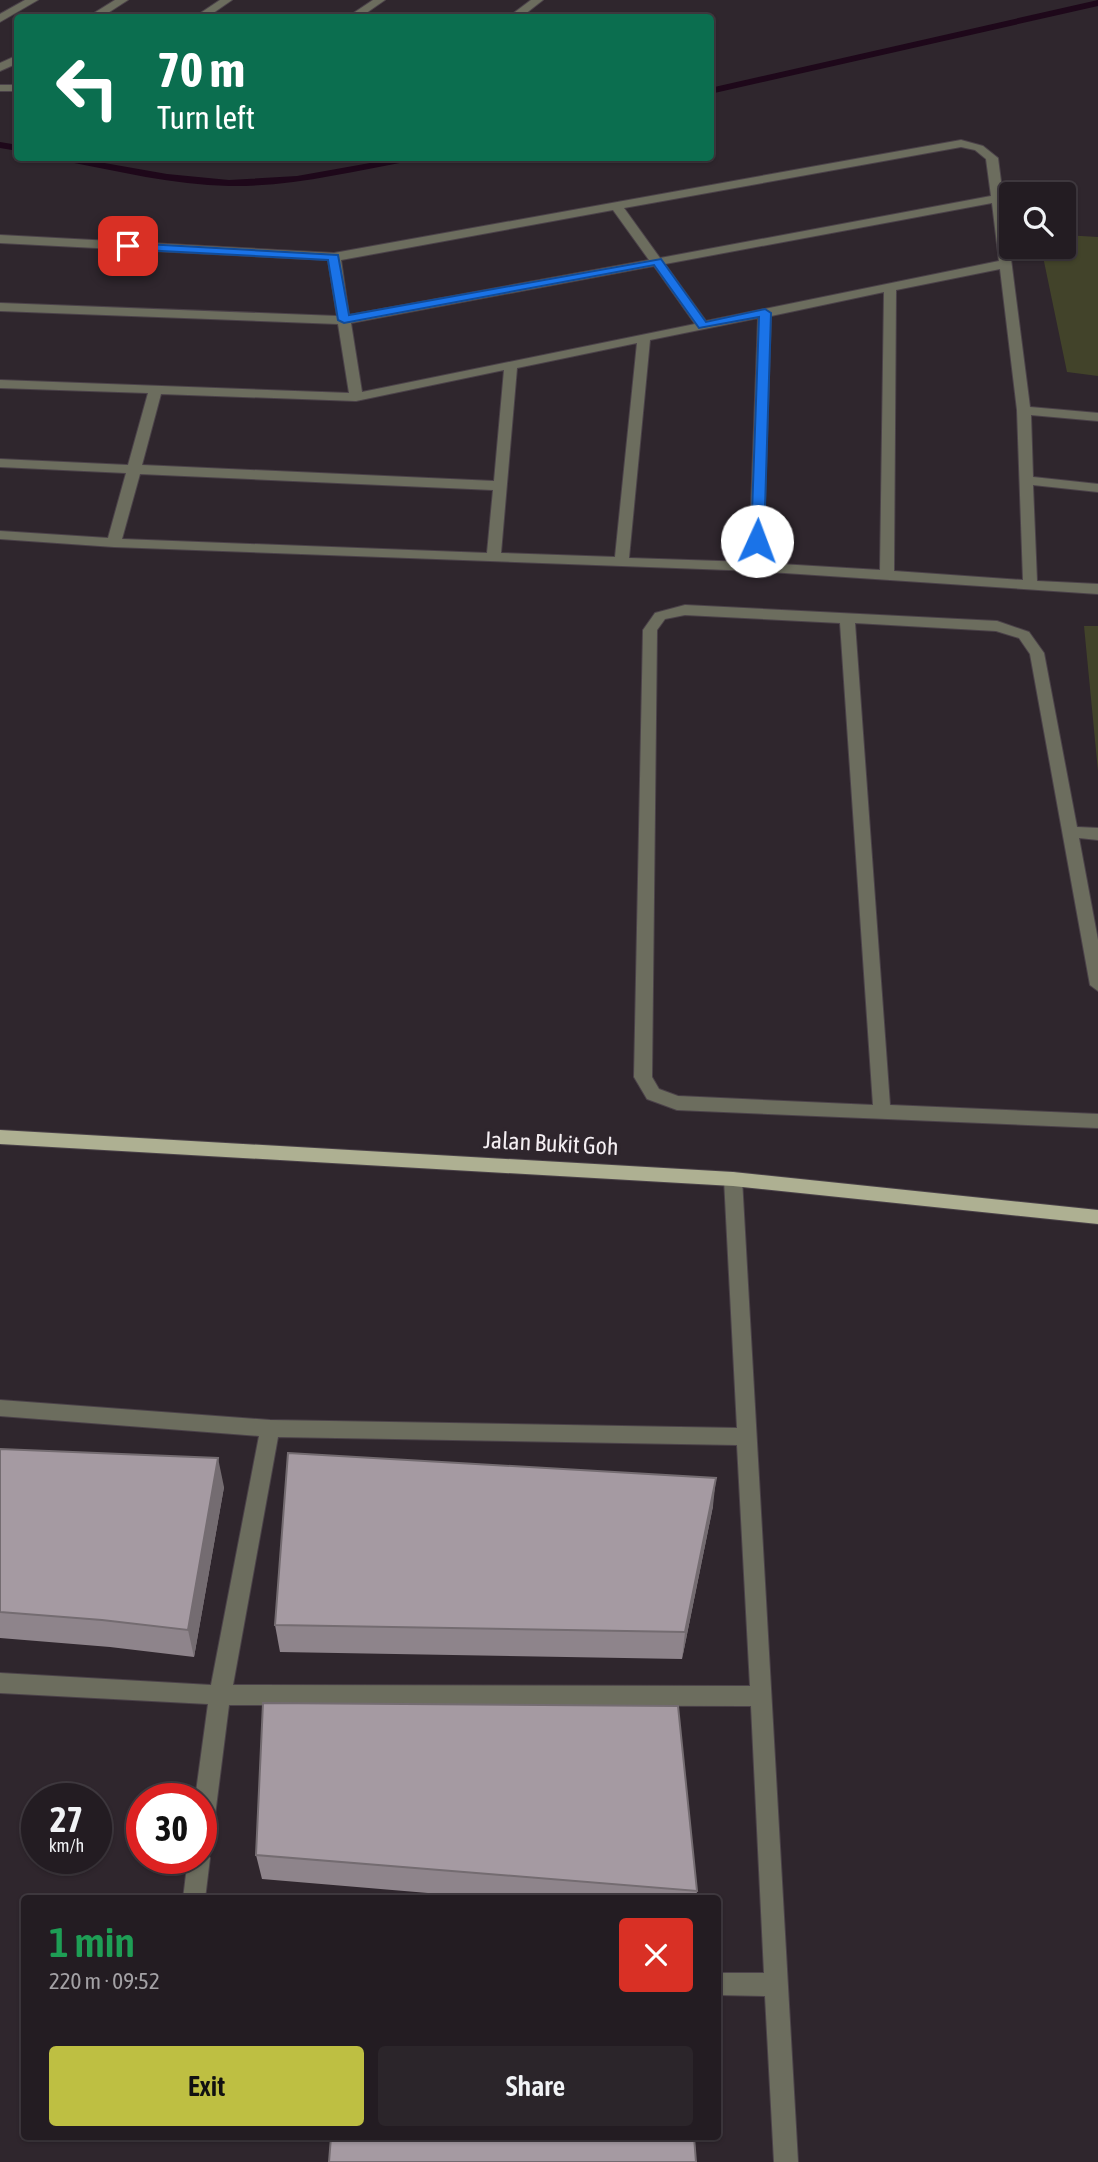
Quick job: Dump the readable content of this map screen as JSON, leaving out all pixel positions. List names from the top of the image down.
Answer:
{
  "streets": {
    "main road": ["Jalan Bukit Goh"]
  },
  "page": {
    "turn": ["70 m", "Turn left"],
    "speed": "27 km/h",
    "limit": "30",
    "heading": ["1 min", "220 m · 09:52"],
    "buttons": ["Exit", "Share"]
  }
}
